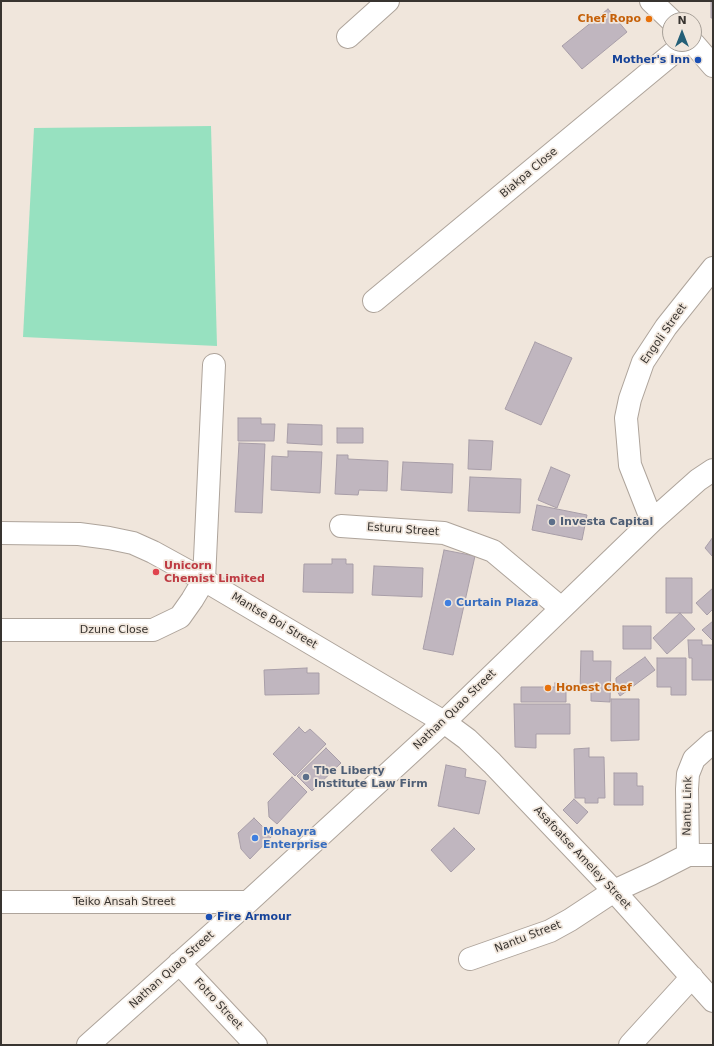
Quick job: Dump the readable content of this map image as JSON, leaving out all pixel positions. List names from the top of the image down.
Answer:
{
  "streets": {
    "street": [
      "Biakpa Close",
      "Engoli Street",
      "Esturu Street",
      "Mantse Boi Street",
      "Dzune Close",
      "Nathan Quao Street",
      "Nantu Link",
      "Asafoatse Ameley Street",
      "Teiko Ansah Street",
      "Nantu Street",
      "Fotro Street"
    ]
  },
  "crossings": [
    ["Engoli Street", "Nathan Quao Street"],
    ["Esturu Street", "Nathan Quao Street"],
    ["Mantse Boi Street", "Dzune Close"],
    ["Mantse Boi Street", "Nathan Quao Street"],
    ["Mantse Boi Street", "Asafoatse Ameley Street"],
    ["Nathan Quao Street", "Asafoatse Ameley Street"],
    ["Nathan Quao Street", "Teiko Ansah Street"],
    ["Nathan Quao Street", "Fotro Street"],
    ["Nantu Link", "Nantu Street"],
    ["Asafoatse Ameley Street", "Nantu Street"]
  ],
  "places": [
    "Chef Ropo",
    "Mother's Inn",
    "Investa Capital",
    "Unicorn Chemist Limited",
    "Curtain Plaza",
    "Honest Chef",
    "The Liberty Institute Law Firm",
    "Mohayra Enterprise",
    "Fire Armour"
  ],
  "north": "top"
}
